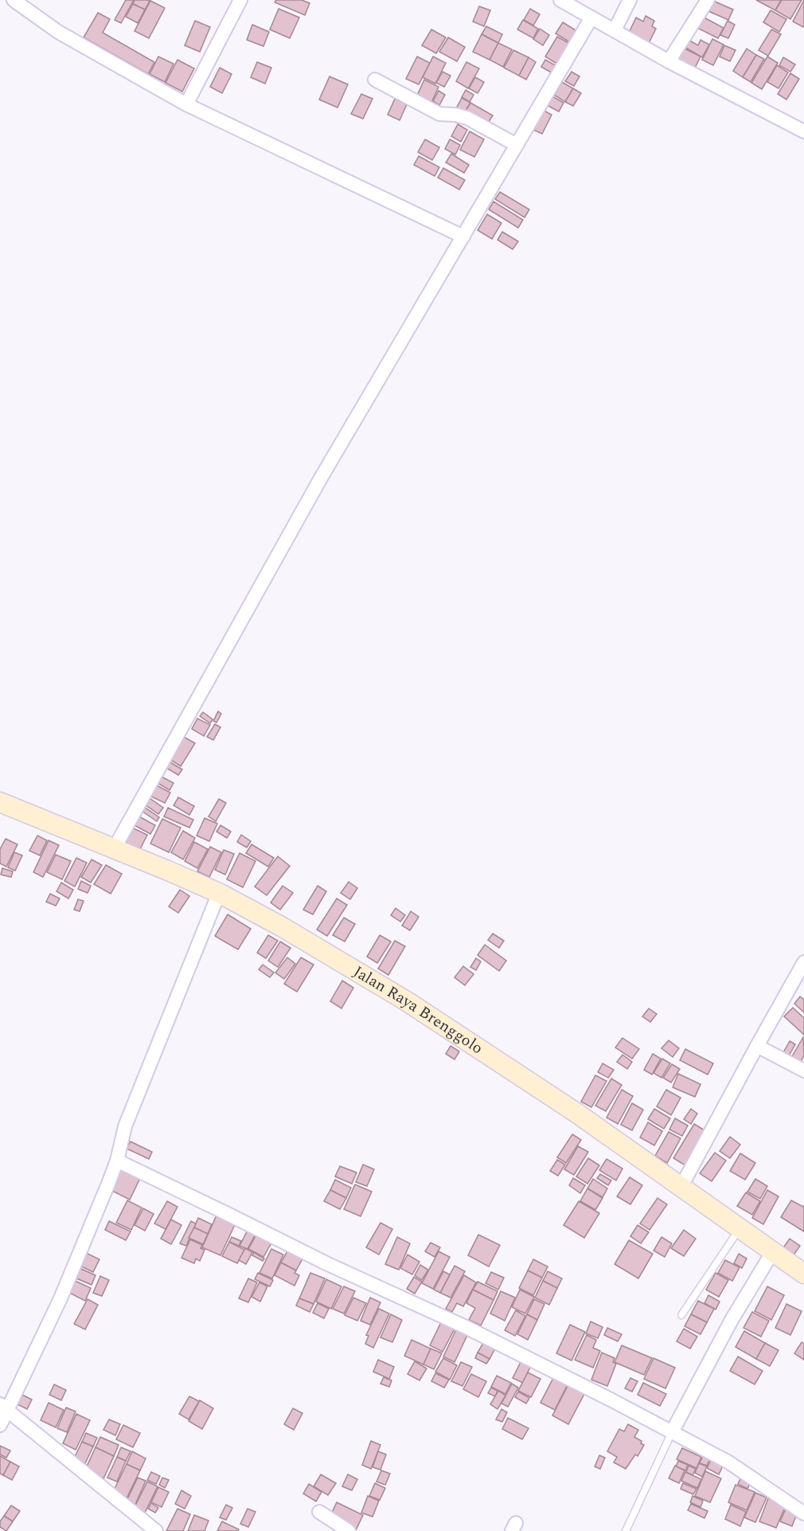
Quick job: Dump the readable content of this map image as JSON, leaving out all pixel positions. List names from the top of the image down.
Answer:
{
  "streets": {
    "main road": ["Jalan Raya Brenggolo"]
  }
}
